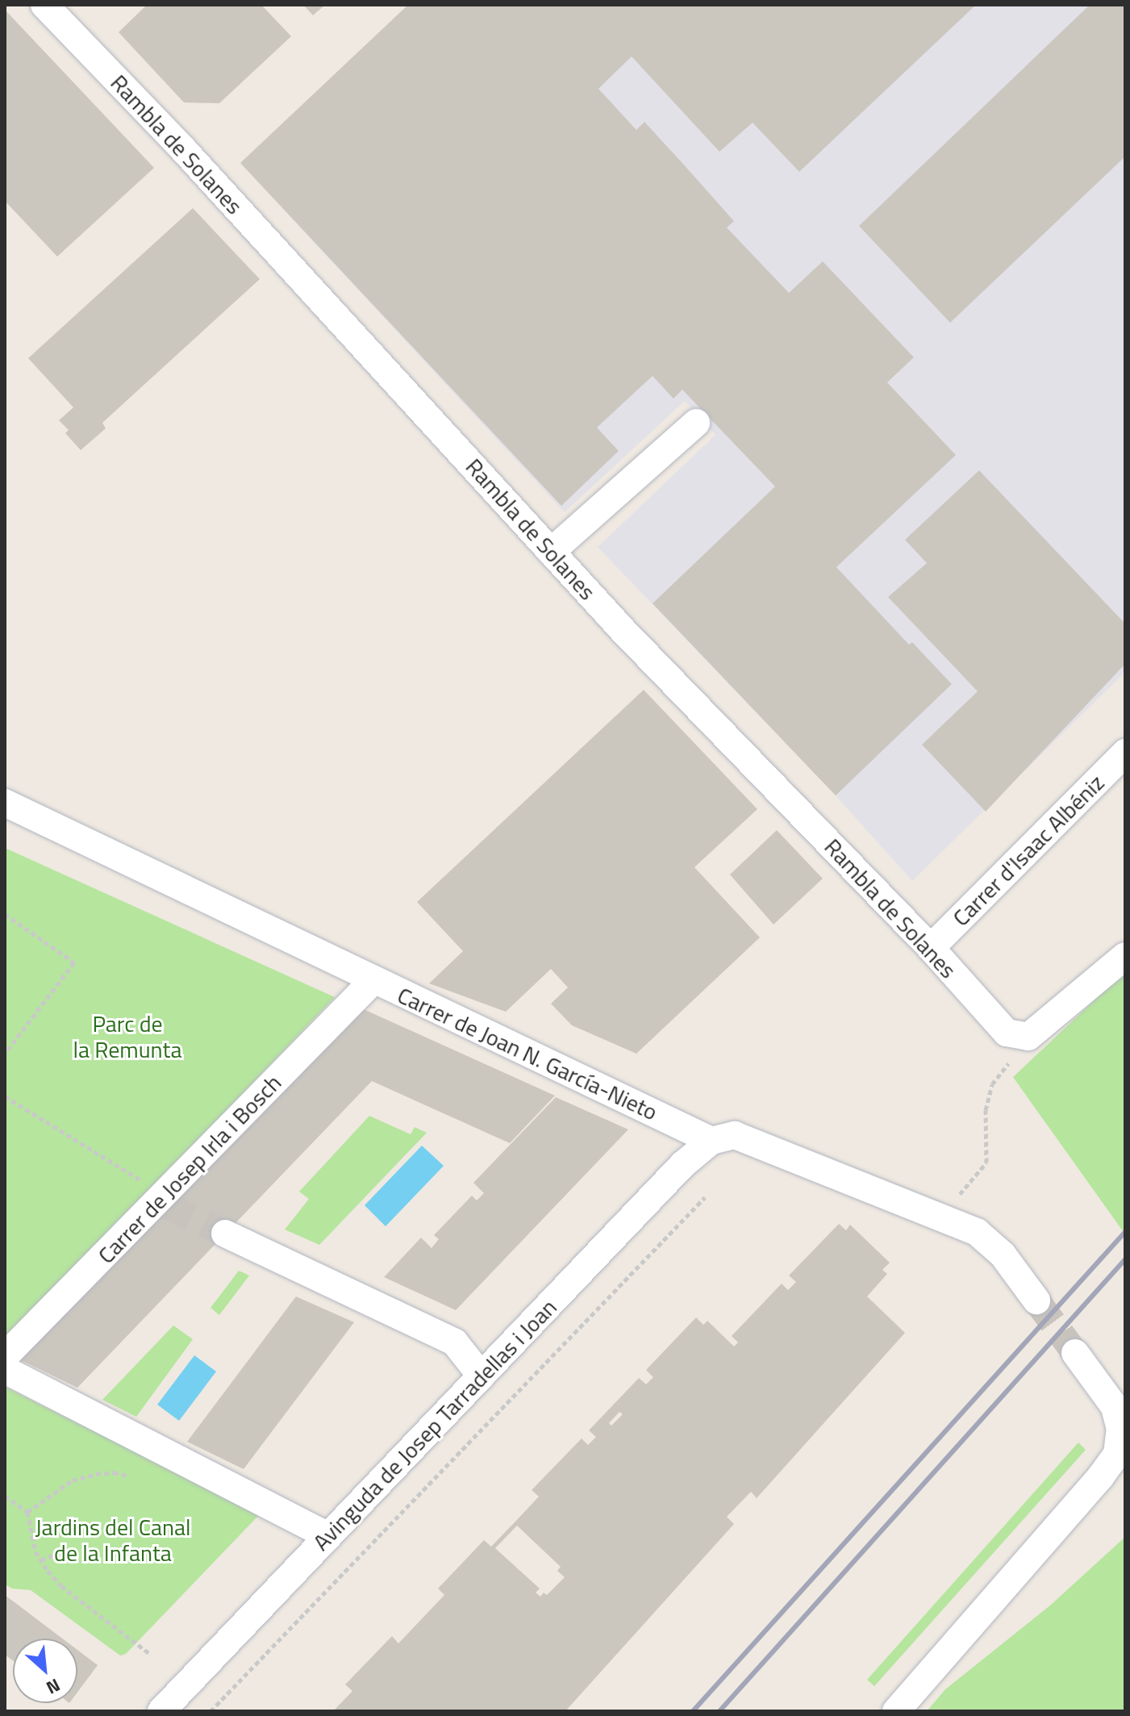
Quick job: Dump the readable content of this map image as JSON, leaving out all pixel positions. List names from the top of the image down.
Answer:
{
  "streets": {
    "street": [
      "Rambla de Solanes",
      "Carrer d'Isaac Albéniz",
      "Carrer de Joan N. García-Nieto",
      "Carrer de Josep Irla i Bosch",
      "Avinguda de Josep Tarradellas i Joan"
    ]
  },
  "crossings": [
    ["Rambla de Solanes", "Carrer d'Isaac Albéniz"],
    ["Carrer de Joan N. García-Nieto", "Carrer de Josep Irla i Bosch"],
    ["Carrer de Joan N. García-Nieto", "Avinguda de Josep Tarradellas i Joan"]
  ],
  "parks": ["Parc de la Remunta", "Jardins del Canal de la Infanta"],
  "north": "bottom right"
}
